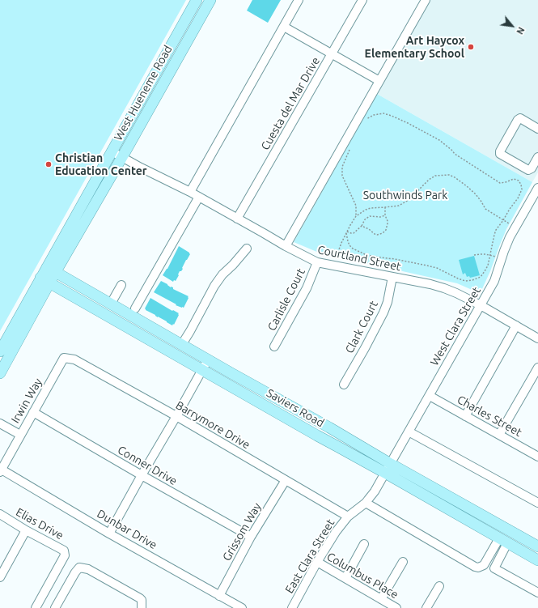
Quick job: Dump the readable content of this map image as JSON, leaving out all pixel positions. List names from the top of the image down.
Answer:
{
  "streets": {
    "main road": ["West Hueneme Road", "Saviers Road"],
    "street": [
      "Cuesta del Mar Drive",
      "Courtland Street",
      "Carlisle Court",
      "West Clara Street",
      "Clark Court",
      "Irwin Way",
      "Charles Street",
      "Barrymore Drive",
      "Conner Drive",
      "Elias Drive",
      "Dunbar Drive",
      "Grissom Way",
      "East Clara Street",
      "Columbus Place"
    ]
  },
  "crossings": [
    ["West Hueneme Road", "Courtland Street"],
    ["West Hueneme Road", "Saviers Road"],
    ["Cuesta del Mar Drive", "Courtland Street"],
    ["Courtland Street", "Carlisle Court"],
    ["Courtland Street", "West Clara Street"],
    ["Courtland Street", "Clark Court"],
    ["West Clara Street", "Saviers Road"],
    ["West Clara Street", "Charles Street"],
    ["West Clara Street", "East Clara Street"],
    ["Irwin Way", "Barrymore Drive"],
    ["Irwin Way", "Conner Drive"],
    ["Irwin Way", "Dunbar Drive"],
    ["Saviers Road", "East Clara Street"],
    ["Barrymore Drive", "Grissom Way"],
    ["Barrymore Drive", "East Clara Street"],
    ["Conner Drive", "Grissom Way"],
    ["Dunbar Drive", "Grissom Way"],
    ["East Clara Street", "Columbus Place"]
  ],
  "parks": ["Southwinds Park"],
  "places": ["Art Haycox Elementary School", "Christian Education Center"],
  "north": "bottom right"
}
